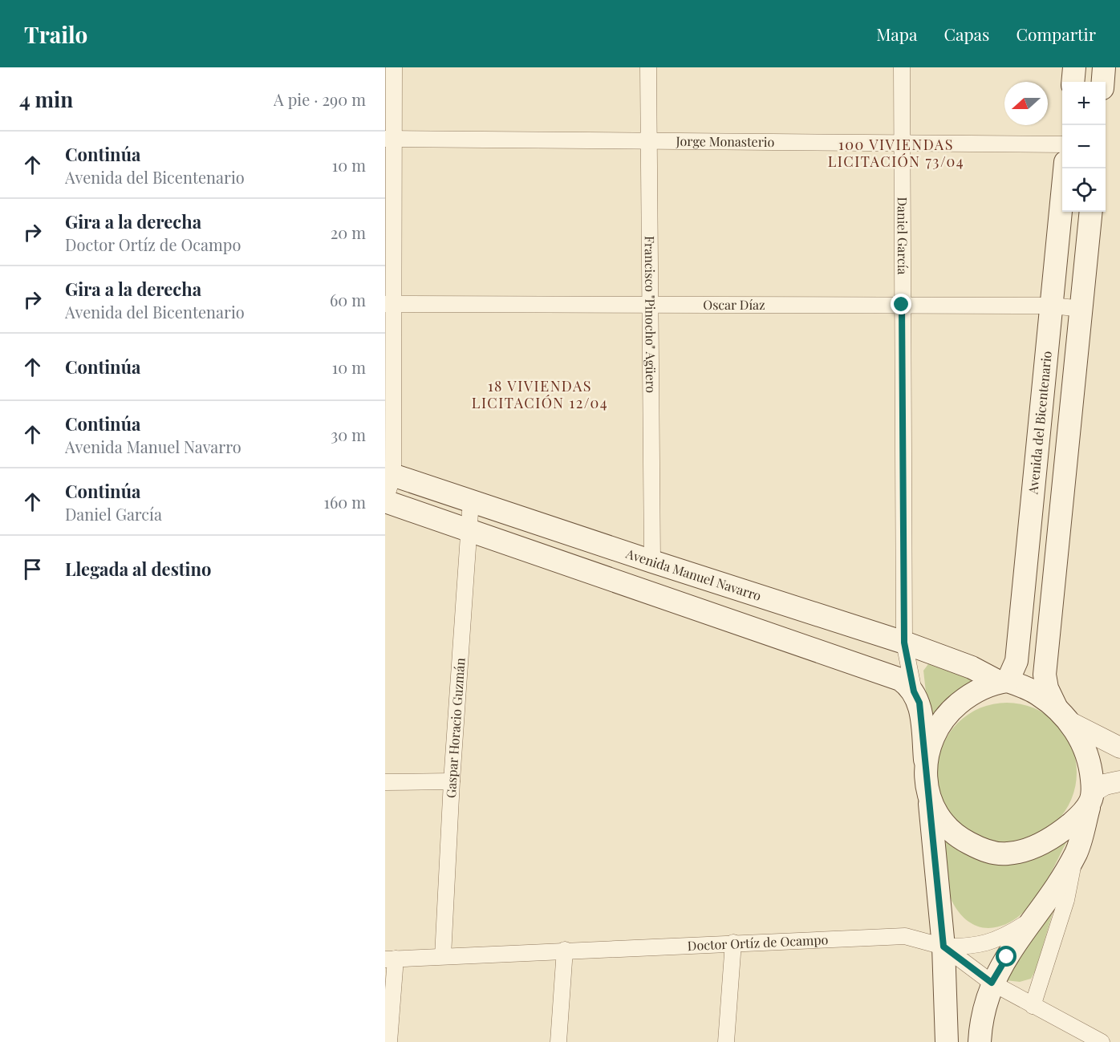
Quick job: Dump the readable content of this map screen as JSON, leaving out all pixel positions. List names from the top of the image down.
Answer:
{
  "streets": {
    "main road": ["Avenida del Bicentenario", "Avenida Manuel Navarro"],
    "street": [
      "Jorge Monasterio",
      "Daniel García",
      "Oscar Díaz",
      "Francisco \"Pinocho\" Agüero",
      "Gaspar Horacio Guzmán",
      "Doctor Ortíz de Ocampo"
    ]
  },
  "crossings": [
    ["Jorge Monasterio", "Daniel García"],
    ["Jorge Monasterio", "Francisco \"Pinocho\" Agüero"],
    ["Daniel García", "Oscar Díaz"],
    ["Daniel García", "Avenida Manuel Navarro"],
    ["Oscar Díaz", "Francisco \"Pinocho\" Agüero"],
    ["Oscar Díaz", "Avenida del Bicentenario"],
    ["Francisco \"Pinocho\" Agüero", "Avenida Manuel Navarro"],
    ["Avenida del Bicentenario", "Avenida Manuel Navarro"],
    ["Avenida Manuel Navarro", "Gaspar Horacio Guzmán"],
    ["Gaspar Horacio Guzmán", "Doctor Ortíz de Ocampo"]
  ],
  "districts": ["100 VIVIENDAS LICITACIÓN 73/04", "18 VIVIENDAS LICITACIÓN 12/04"],
  "north": "left",
  "page": {
    "header": "Trailo",
    "nav": ["Mapa", "Capas", "Compartir"],
    "heading": ["4 min", "A pie · 290 m"],
    "map_buttons": ["+", "−"],
    "list": [
      ["Continúa", "Avenida del Bicentenario", "10 m"],
      ["Gira a la derecha", "Doctor Ortíz de Ocampo", "20 m"],
      ["Gira a la derecha", "Avenida del Bicentenario", "60 m"],
      ["Continúa", "10 m"],
      ["Continúa", "Avenida Manuel Navarro", "30 m"],
      ["Continúa", "Daniel García", "160 m"],
      "Llegada al destino"
    ]
  }
}
